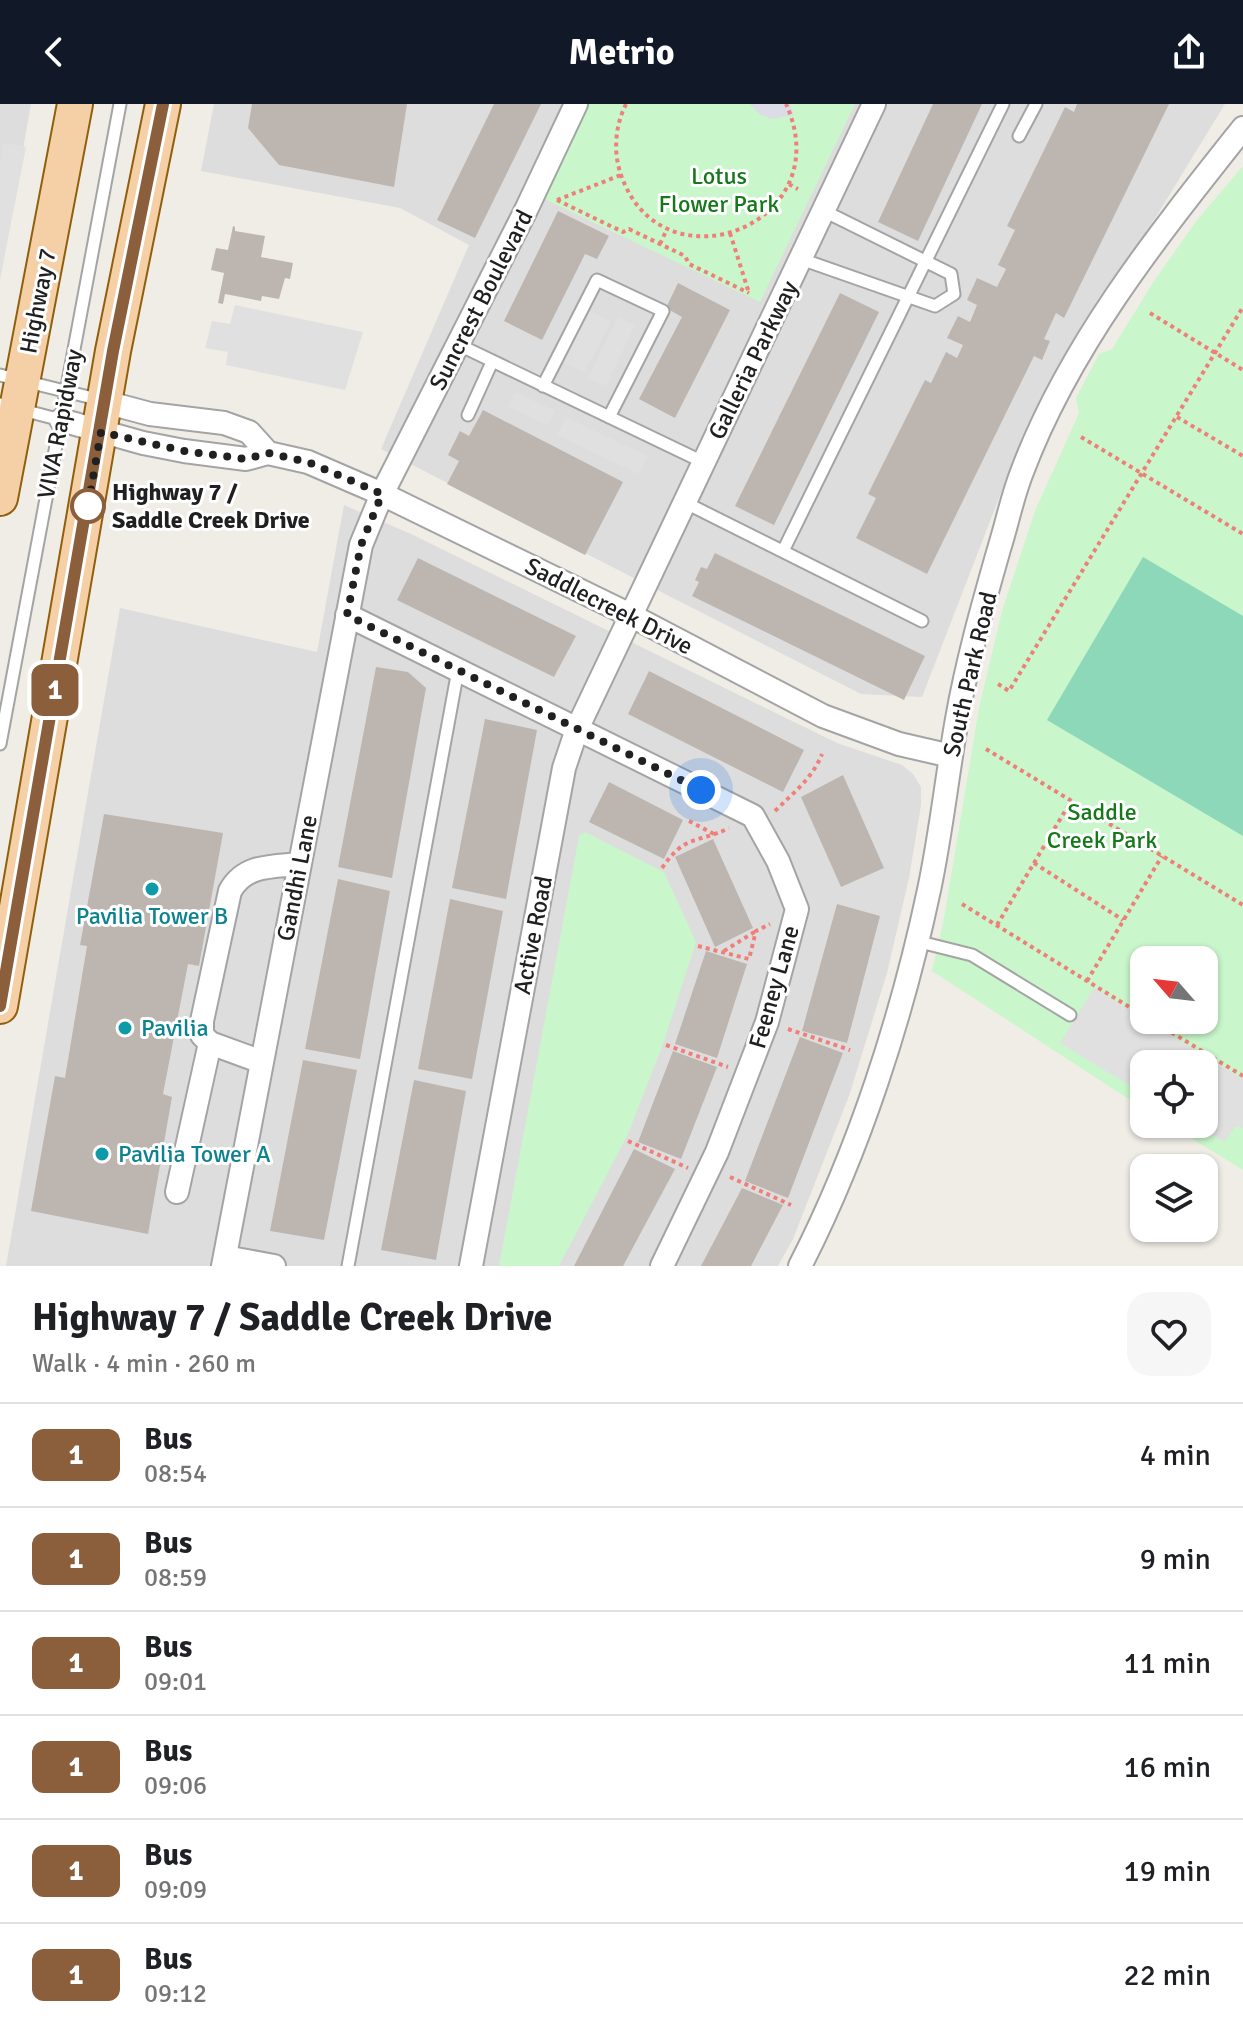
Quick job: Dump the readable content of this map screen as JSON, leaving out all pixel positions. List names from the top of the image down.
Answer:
{
  "streets": {
    "main road": ["Highway 7"],
    "street": [
      "Suncrest Boulevard",
      "Galleria Parkway",
      "Saddlecreek Drive",
      "South Park Road",
      "Gandhi Lane",
      "Active Road",
      "Feeney Lane"
    ],
    "lane": ["VIVA Rapidway"]
  },
  "crossings": [
    ["Suncrest Boulevard", "Saddlecreek Drive"],
    ["Suncrest Boulevard", "Gandhi Lane"],
    ["Galleria Parkway", "Saddlecreek Drive"],
    ["Galleria Parkway", "Active Road"],
    ["VIVA Rapidway", "Saddlecreek Drive"],
    ["Saddlecreek Drive", "South Park Road"],
    ["Saddlecreek Drive", "Gandhi Lane"],
    ["Saddlecreek Drive", "Active Road"]
  ],
  "parks": ["Lotus Flower Park", "Saddle Creek Park"],
  "places": [
    "Highway 7 / Saddle Creek Drive",
    "Pavilia Tower B",
    "Pavilia",
    "Pavilia Tower A"
  ],
  "lines": ["bus line 1"],
  "north": "top left",
  "page": {
    "header": "Metrio",
    "on_map": "1",
    "heading": ["Highway 7 / Saddle Creek Drive", "Walk · 4 min · 260 m"],
    "list": [
      {
        "mark": "1",
        "name": "Bus",
        "note": "08:54",
        "value": "4 min"
      },
      {
        "mark": "1",
        "name": "Bus",
        "note": "08:59",
        "value": "9 min"
      },
      {
        "mark": "1",
        "name": "Bus",
        "note": "09:01",
        "value": "11 min"
      },
      {
        "mark": "1",
        "name": "Bus",
        "note": "09:06",
        "value": "16 min"
      },
      {
        "mark": "1",
        "name": "Bus",
        "note": "09:09",
        "value": "19 min"
      },
      {
        "mark": "1",
        "name": "Bus",
        "note": "09:12",
        "value": "22 min"
      }
    ]
  }
}
